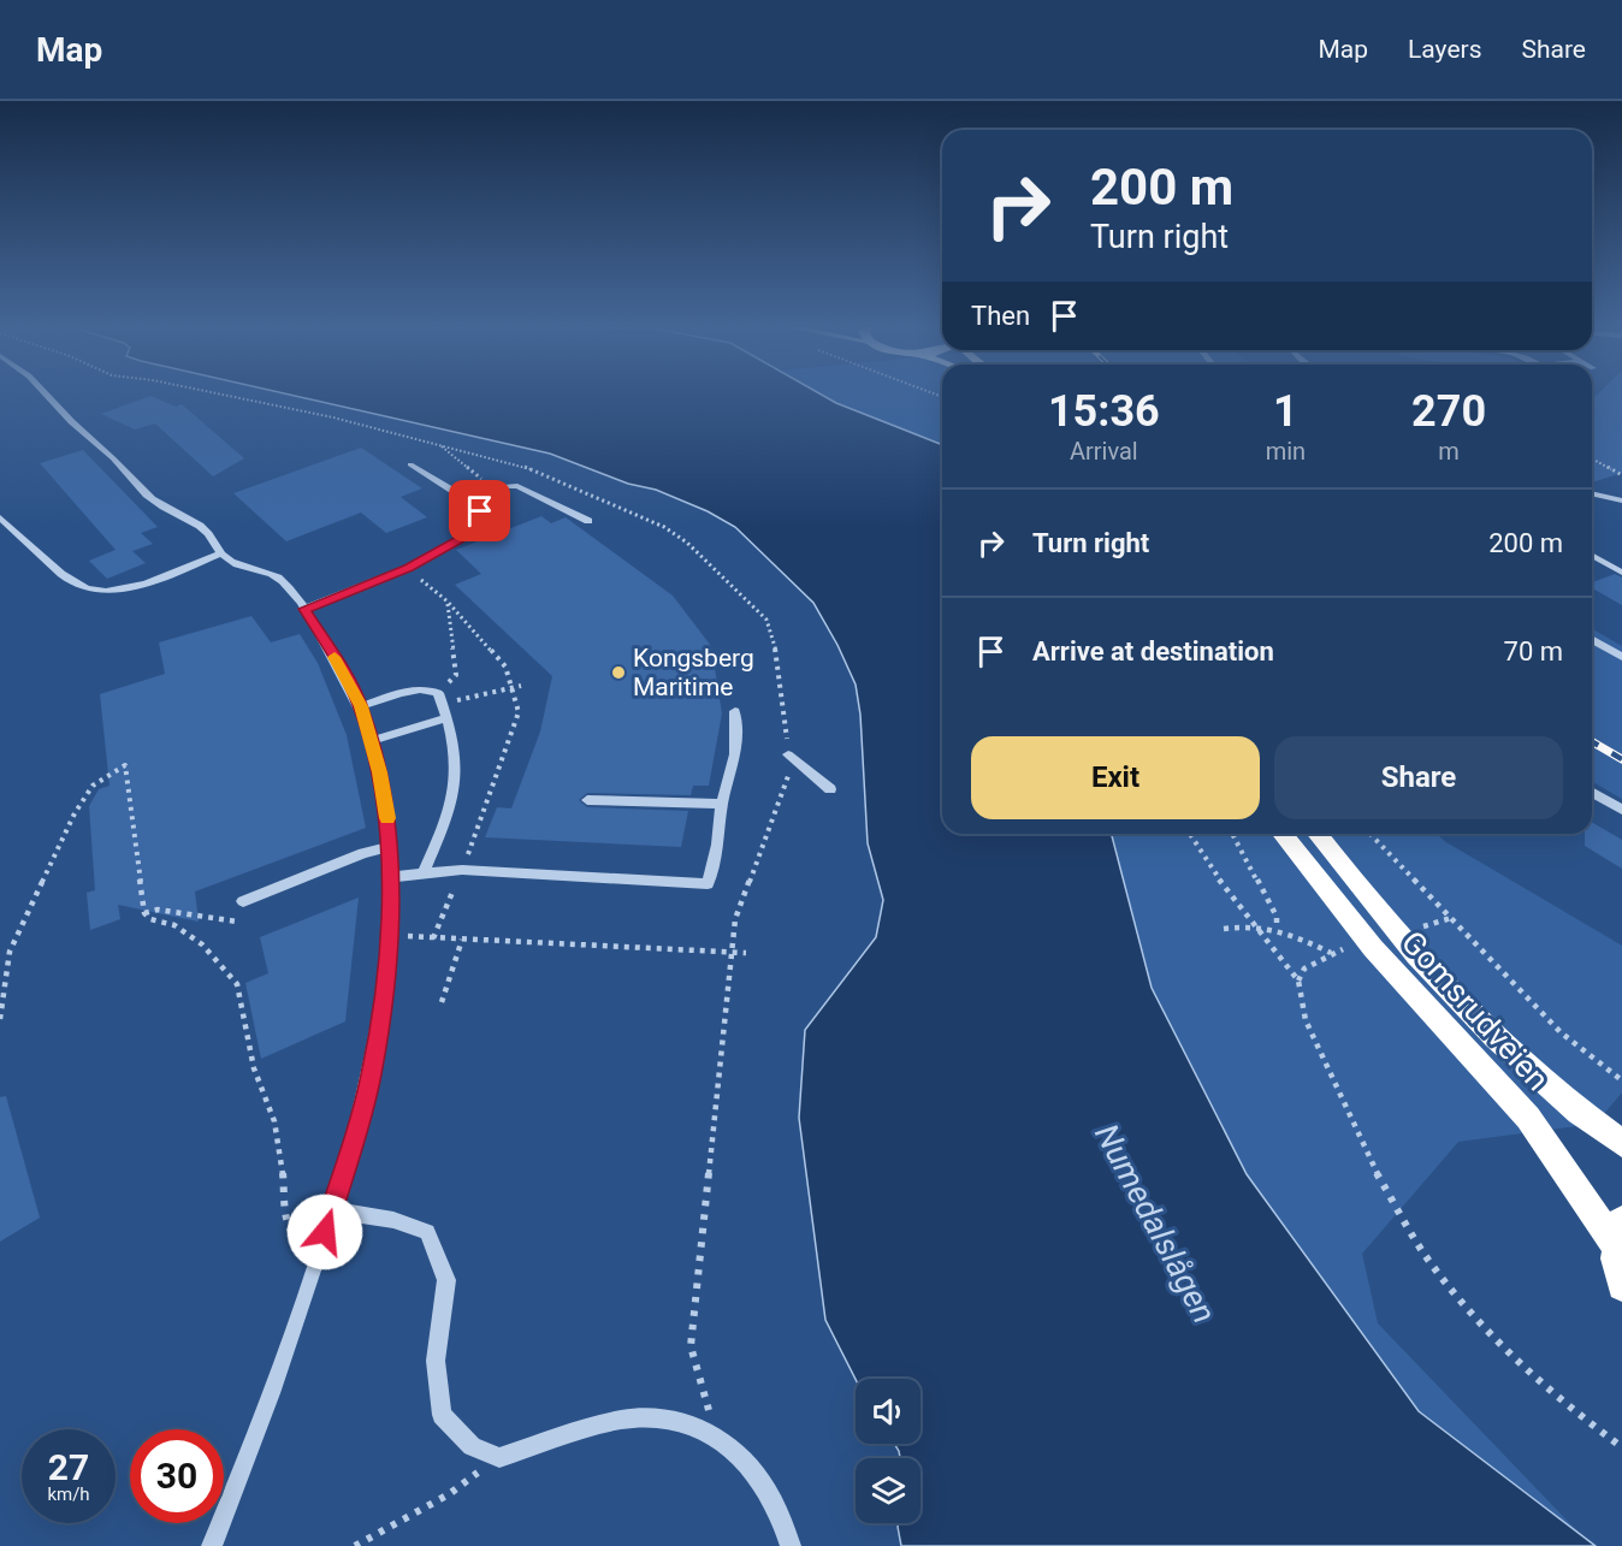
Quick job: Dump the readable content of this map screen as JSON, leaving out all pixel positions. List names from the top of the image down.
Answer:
{
  "streets": {
    "highway": ["Gomsrudveien"]
  },
  "water": ["Numedalslågen"],
  "places": ["Kongsberg Maritime"],
  "page": {
    "header": "Map",
    "nav": ["Map", "Layers", "Share"],
    "turn": ["200 m", "Turn right"],
    "then": "Then",
    "eta": [
      "15:36",
      "Arrival",
      "1",
      "min",
      "270",
      "m"
    ],
    "list": [
      {
        "name": "Turn right",
        "value": "200 m"
      },
      {
        "name": "Arrive at destination",
        "value": "70 m"
      }
    ],
    "buttons": ["Exit", "Share"],
    "speed": "27 km/h",
    "limit": "30"
  }
}
